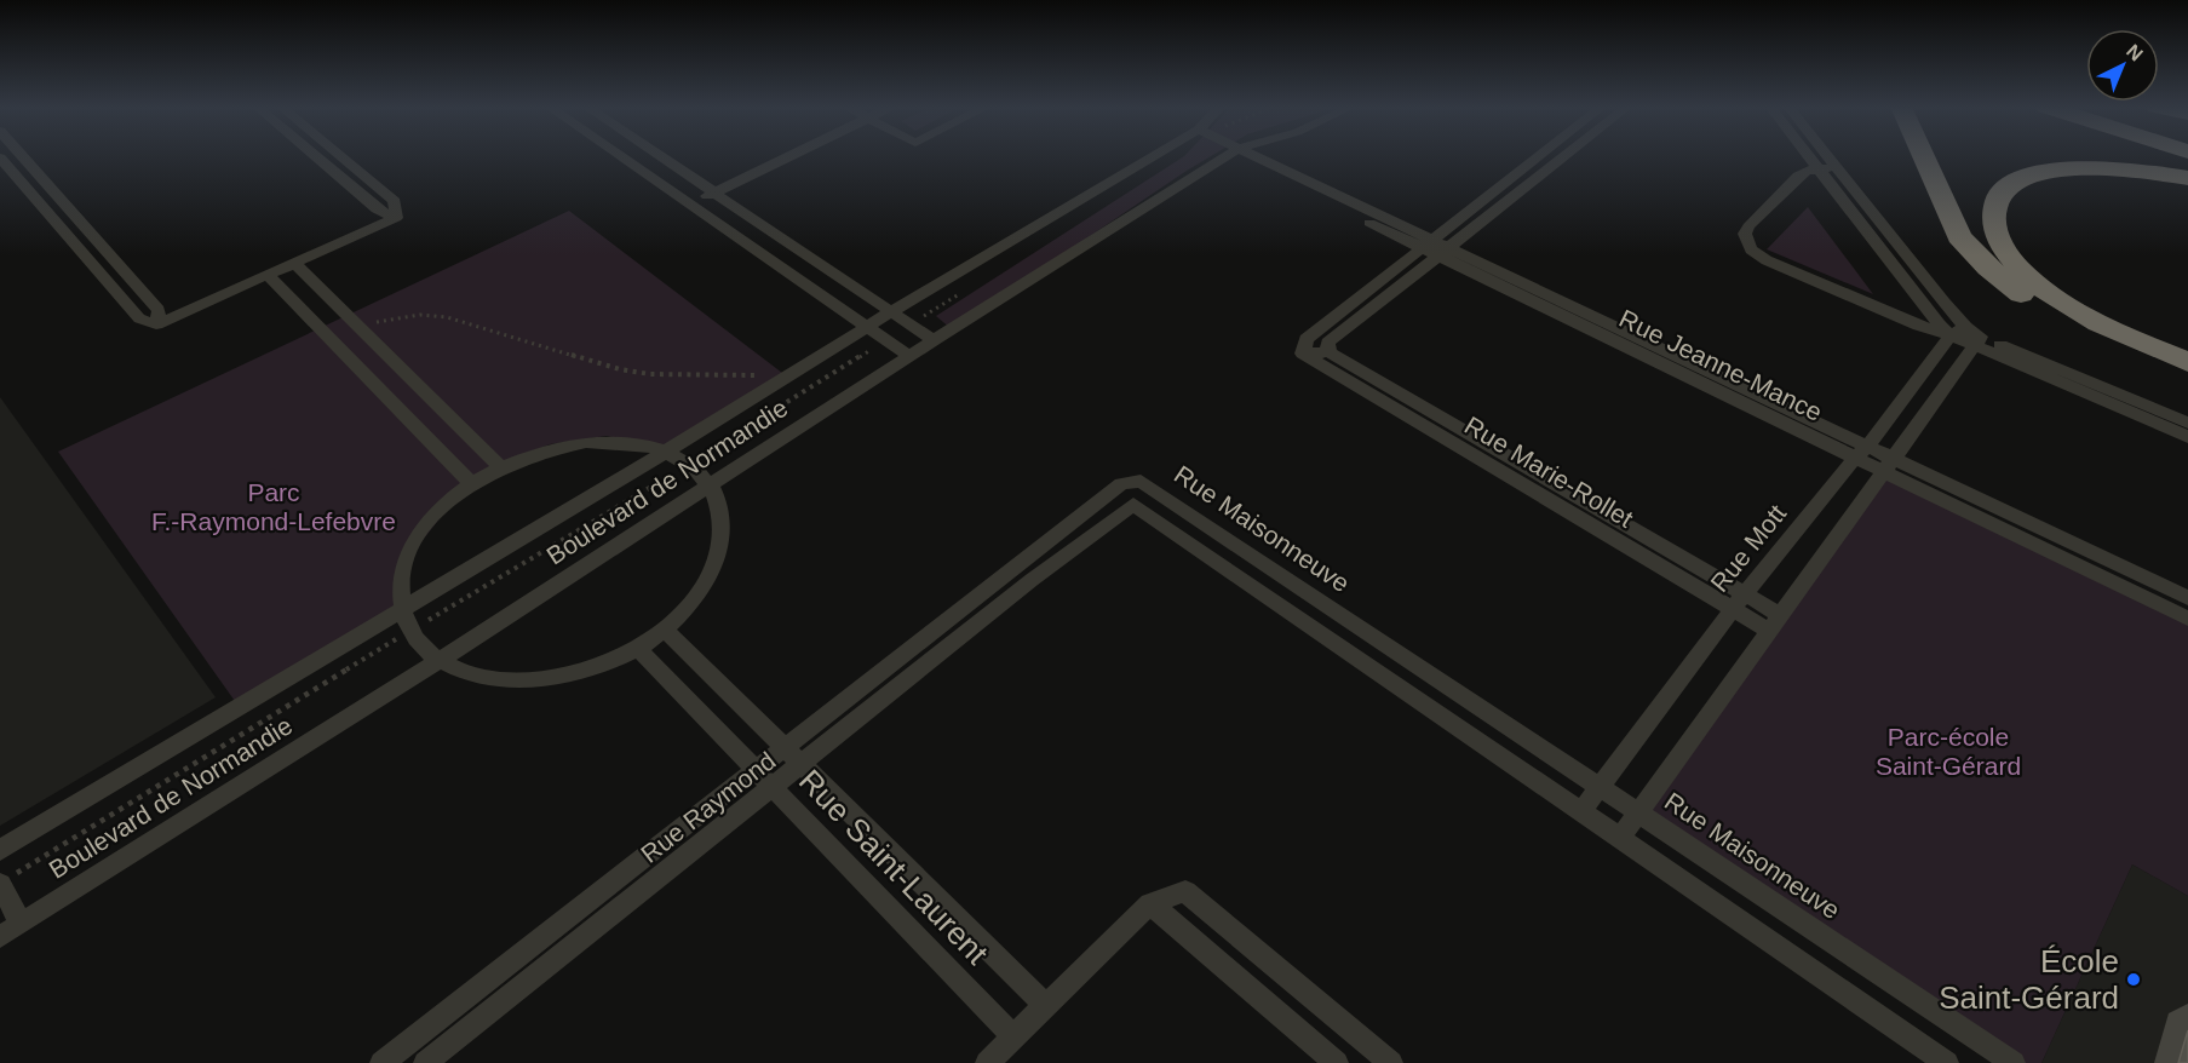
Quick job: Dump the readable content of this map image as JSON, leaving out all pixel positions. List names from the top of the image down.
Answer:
{
  "streets": {
    "street": [
      "Rue Jeanne-Mance",
      "Rue Marie-Rollet",
      "Boulevard de Normandie",
      "Rue Maisonneuve",
      "Rue Mott",
      "Rue Raymond",
      "Rue Saint-Laurent"
    ]
  },
  "crossings": [
    ["Rue Jeanne-Mance", "Rue Mott"],
    ["Rue Marie-Rollet", "Rue Mott"],
    ["Rue Maisonneuve", "Rue Mott"],
    ["Rue Maisonneuve", "Rue Raymond"],
    ["Rue Raymond", "Rue Saint-Laurent"]
  ],
  "parks": ["Parc F.-Raymond-Lefebvre", "Parc-école Saint-Gérard"],
  "places": ["École Saint-Gérard"],
  "north": "top right"
}
